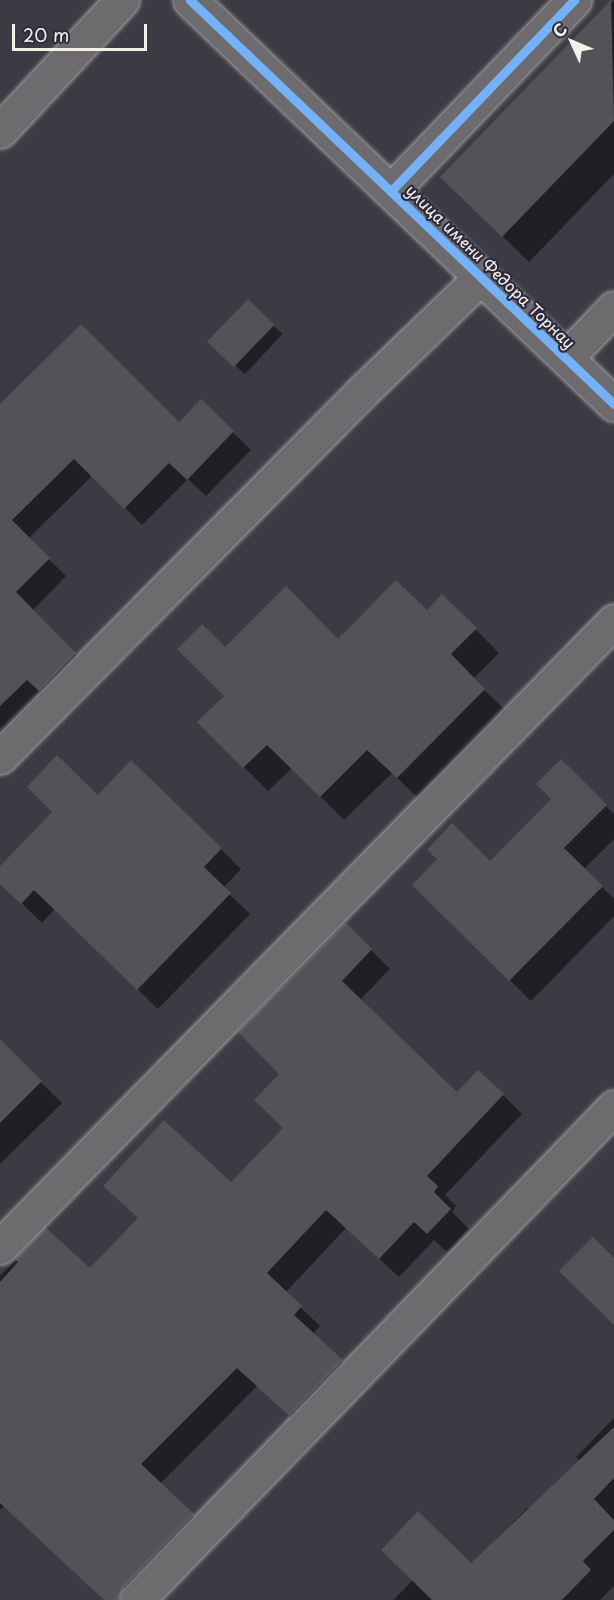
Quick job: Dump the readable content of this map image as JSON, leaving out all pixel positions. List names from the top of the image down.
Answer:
{
  "streets": {
    "street": ["улица имени Федора Торнау"]
  },
  "scale_bar": "20 m",
  "north": "top left"
}
